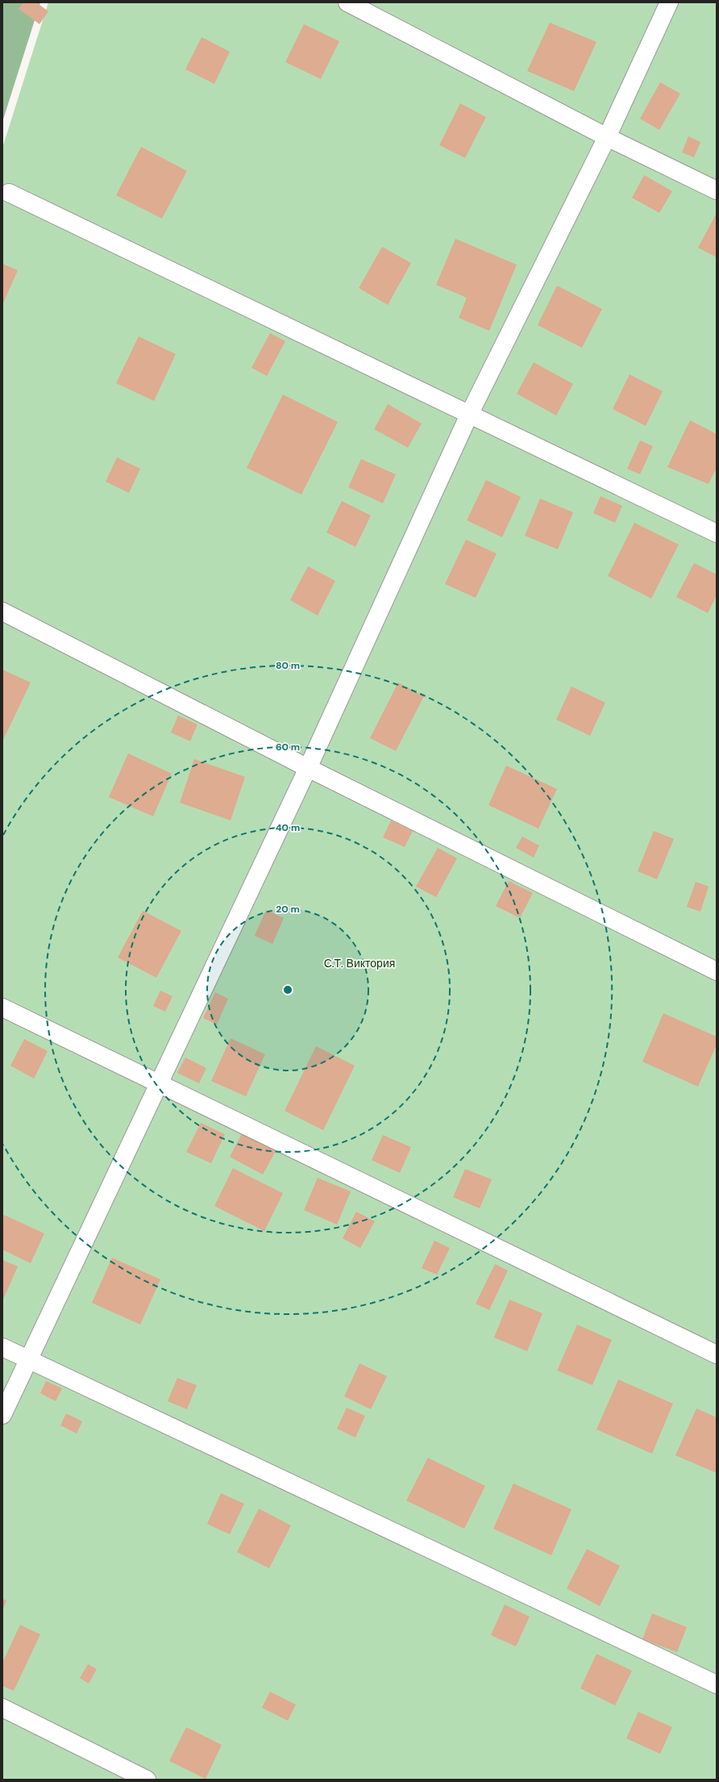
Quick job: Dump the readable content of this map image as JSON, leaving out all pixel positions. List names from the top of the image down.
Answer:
{
  "parks": ["С.Т. Виктория"],
  "rings": [
    "80 m",
    "60 m",
    "40 m",
    "20 m"
  ]
}
